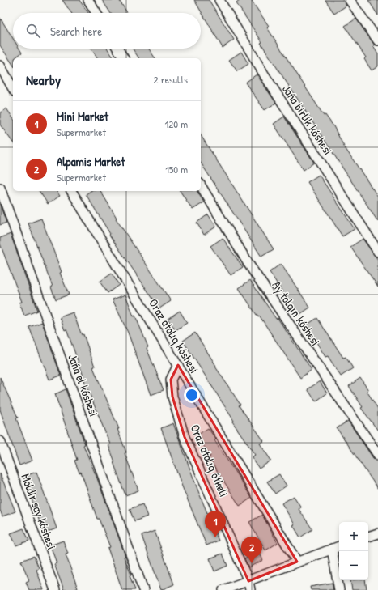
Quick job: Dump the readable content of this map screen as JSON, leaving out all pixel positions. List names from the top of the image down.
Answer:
{
  "streets": {
    "street": [
      "Jańa birlik kóshesi",
      "Ay tolqın kóshesi",
      "Oraz atalıq kóshesi",
      "Jańa el kóshesi",
      "Oraz atalıq ótkeli",
      "Móldir say kóshesi"
    ]
  },
  "crossings": [
    ["Oraz atalıq kóshesi", "Oraz atalıq ótkeli"]
  ],
  "page": {
    "search": "Search here",
    "heading": ["Nearby", "2 results"],
    "list": [
      {
        "mark": "1",
        "name": "Mini Market",
        "note": "Supermarket",
        "value": "120 m"
      },
      {
        "mark": "2",
        "name": "Alpamis Market",
        "note": "Supermarket",
        "value": "150 m"
      }
    ],
    "pins": ["1", "2"],
    "map_buttons": ["+", "−"]
  }
}
